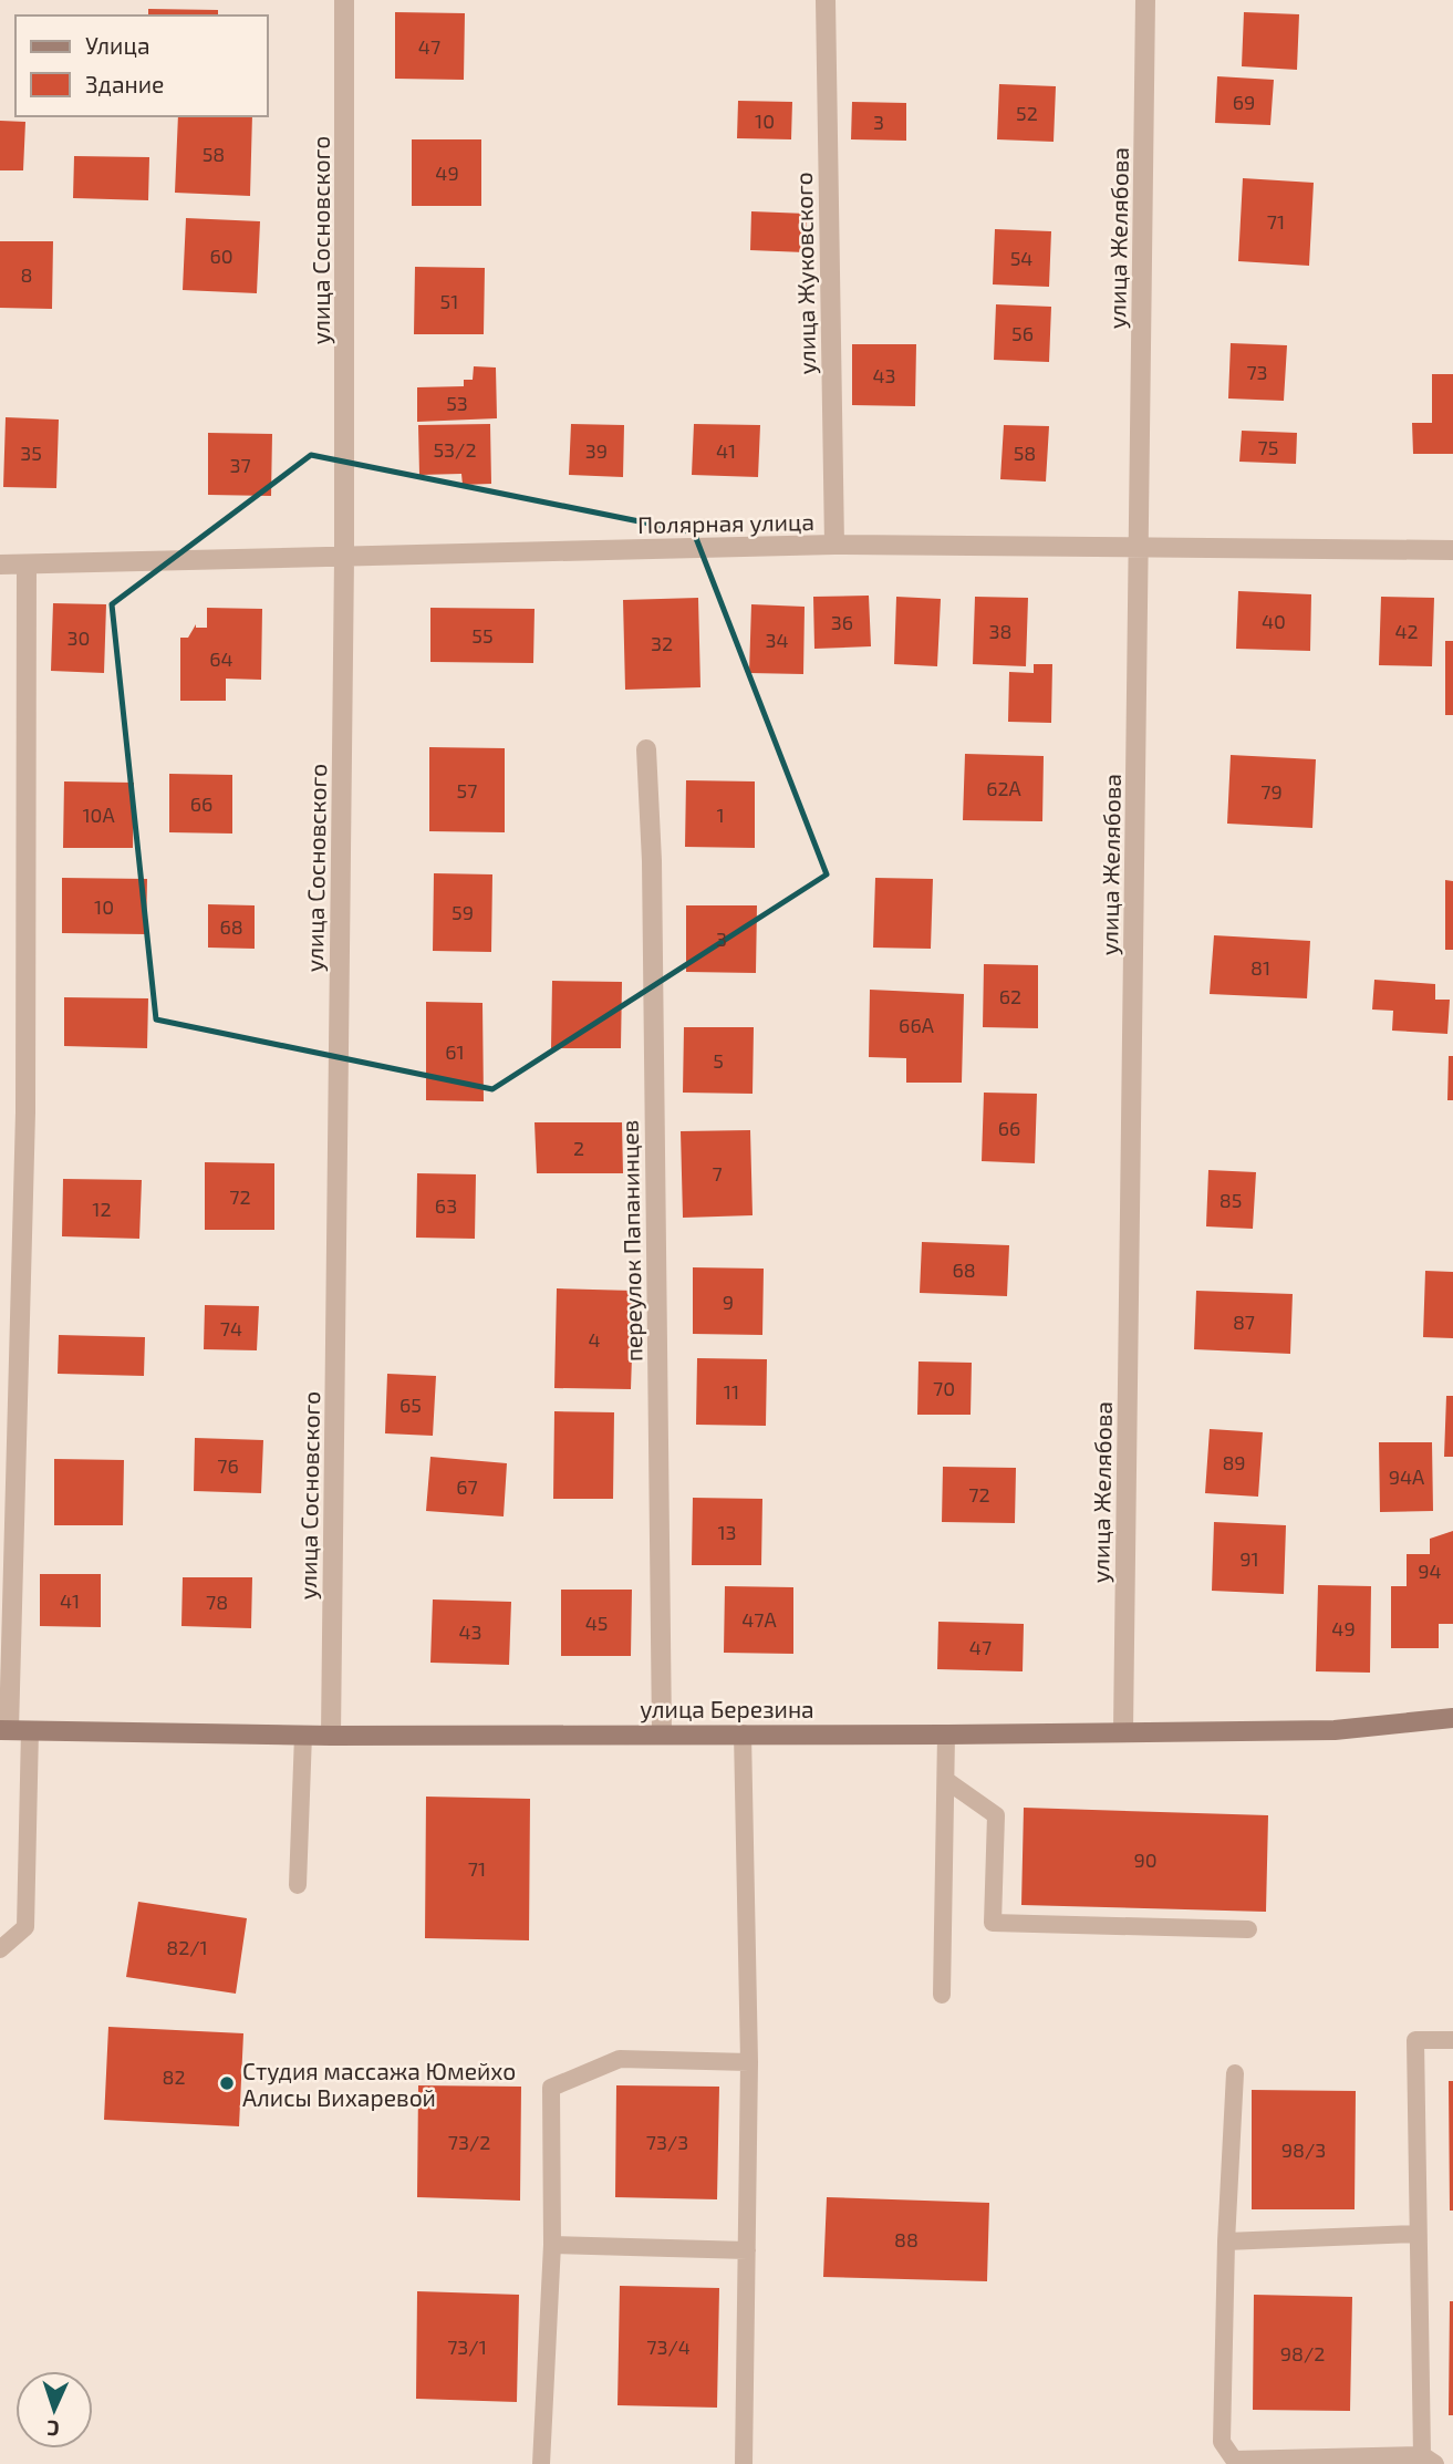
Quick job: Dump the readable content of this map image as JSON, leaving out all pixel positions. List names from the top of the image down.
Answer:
{
  "streets": {
    "street": [
      "улица Желябова",
      "улица Сосновского",
      "улица Жуковского",
      "Полярная улица",
      "переулок Папанинцев",
      "улица Березина"
    ]
  },
  "crossings": [
    ["улица Желябова", "Полярная улица"],
    ["улица Желябова", "улица Березина"],
    ["улица Сосновского", "Полярная улица"],
    ["улица Сосновского", "улица Березина"],
    ["улица Жуковского", "Полярная улица"],
    ["переулок Папанинцев", "улица Березина"]
  ],
  "places": ["Студия массажа Юмейхо Алисы Вихаревой"],
  "house_numbers": [
    "47",
    "69",
    "52",
    "10",
    "3",
    "58",
    "49",
    "71",
    "60",
    "54",
    "8",
    "51",
    "56",
    "73",
    "43",
    "53",
    "75",
    "53/2",
    "39",
    "41",
    "35",
    "58",
    "37",
    "40",
    "36",
    "38",
    "42",
    "55",
    "30",
    "34",
    "32",
    "64",
    "62А",
    "57",
    "79",
    "66",
    "10А",
    "1",
    "10",
    "59",
    "68",
    "3",
    "81",
    "62",
    "66А",
    "61",
    "5",
    "66",
    "2",
    "7",
    "72",
    "85",
    "63",
    "12",
    "68",
    "9",
    "87",
    "74",
    "4",
    "70",
    "11",
    "65",
    "89",
    "76",
    "94А",
    "67",
    "72",
    "13",
    "91",
    "94",
    "41",
    "78",
    "47А",
    "45",
    "49",
    "43",
    "47",
    "90",
    "71",
    "82/1",
    "82",
    "73/2",
    "73/3",
    "98/3",
    "88",
    "73/1",
    "73/4",
    "98/2"
  ],
  "legend": ["Улица", "Здание"],
  "north": "bottom"
}
